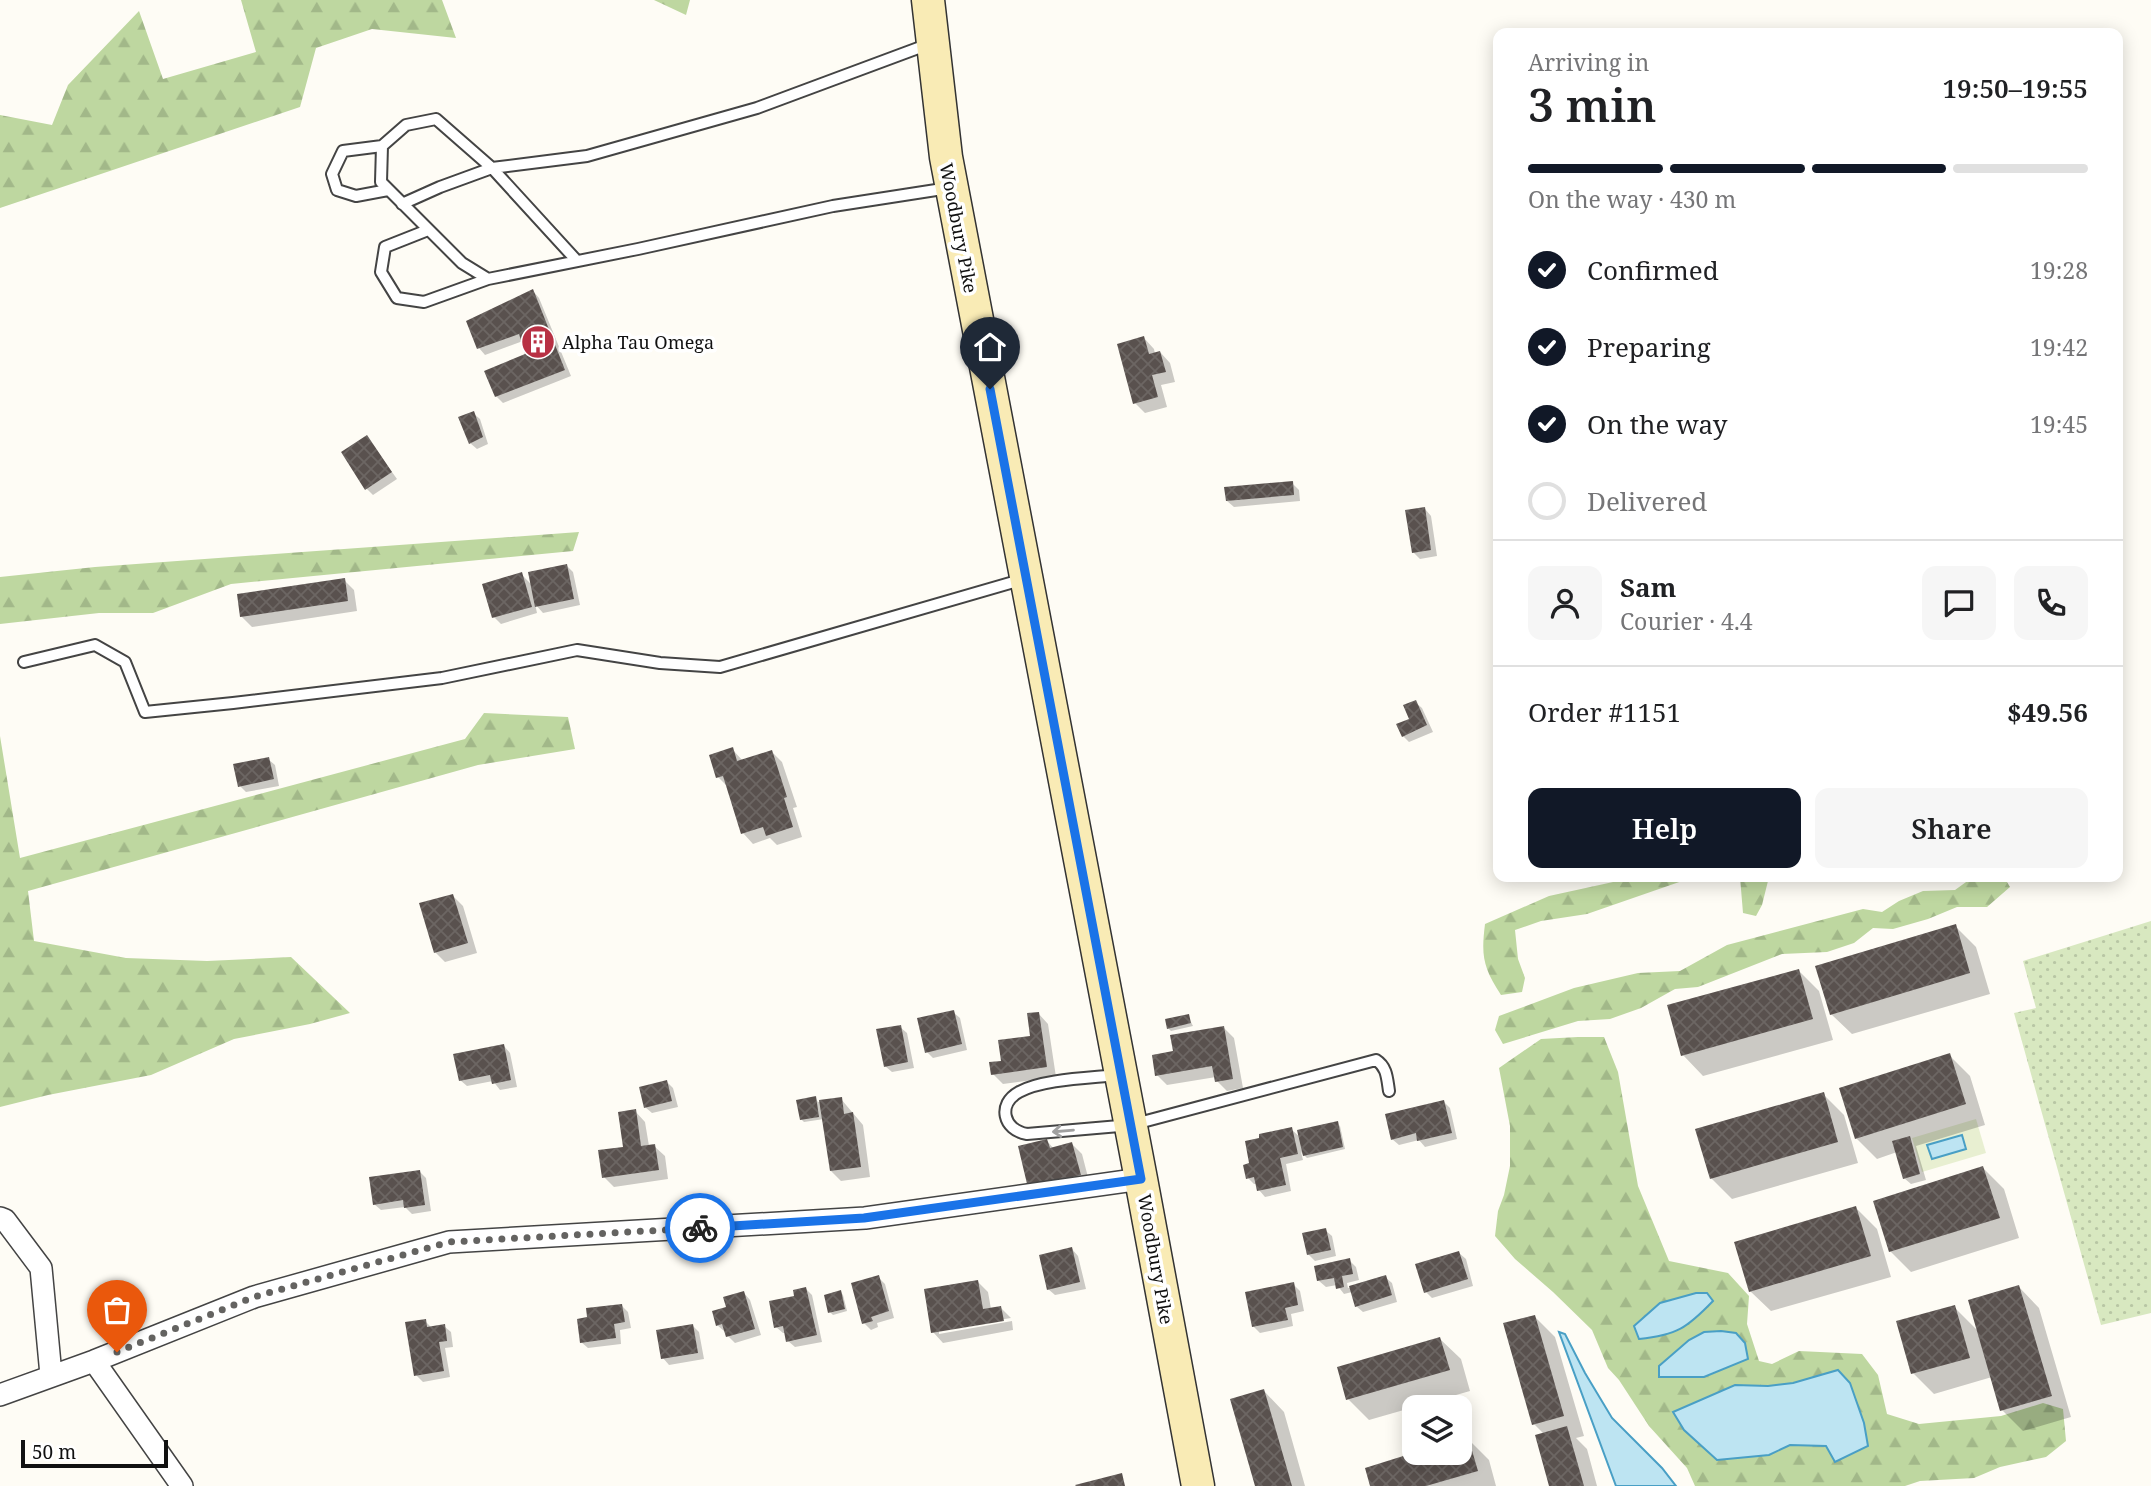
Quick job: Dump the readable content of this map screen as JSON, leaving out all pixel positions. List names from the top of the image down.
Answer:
{
  "streets": {
    "street": ["Woodbury Pike"]
  },
  "places": {
    "building": ["Alpha Tau Omega"]
  },
  "scale_bar": "50 m",
  "page": {
    "heading": ["3 min", "Arriving in", "19:50–19:55"],
    "panel": [
      "Sam",
      "Courier · 4.4",
      "Order #1151",
      "$49.56"
    ],
    "bar": "On the way · 430 m",
    "list": [
      ["Confirmed", "19:28"],
      ["Preparing", "19:42"],
      ["On the way", "19:45"],
      "Delivered"
    ],
    "buttons": ["Help", "Share"],
    "scale": "50 m"
  }
}
